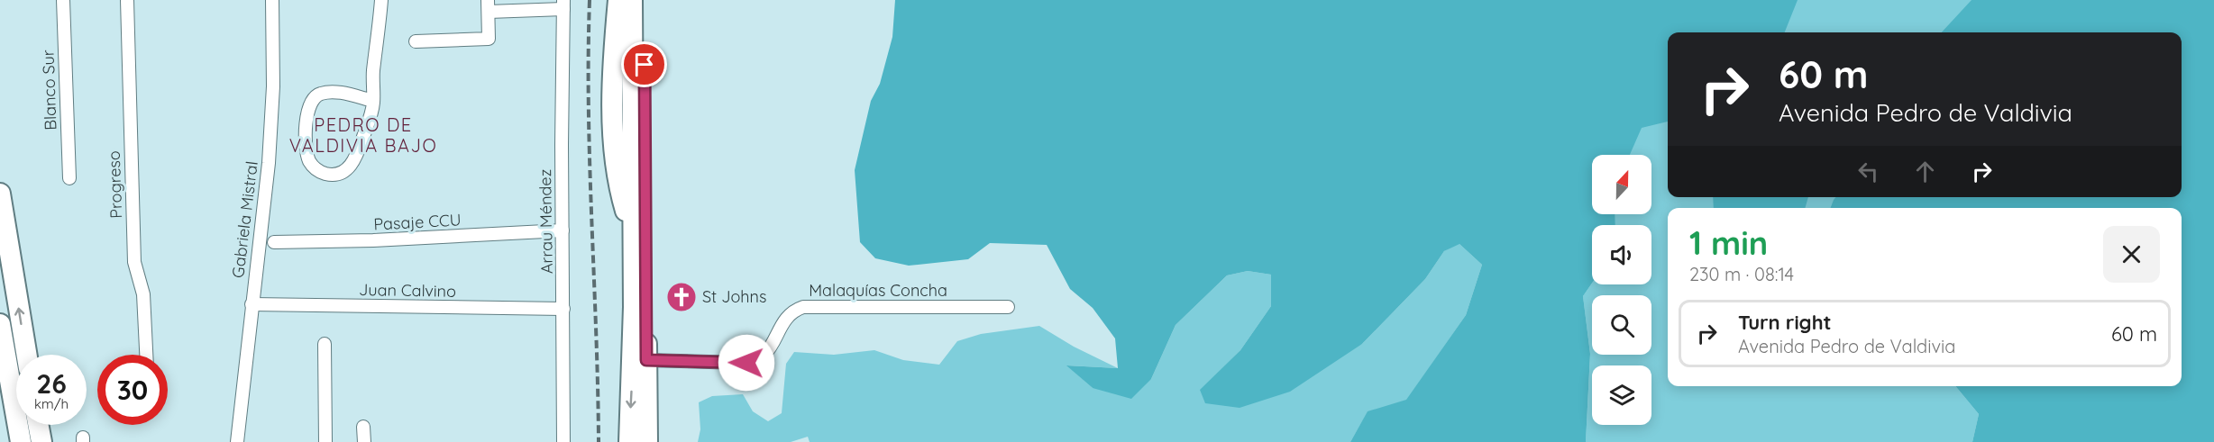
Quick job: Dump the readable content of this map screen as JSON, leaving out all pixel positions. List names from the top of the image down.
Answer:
{
  "streets": {
    "street": [
      "Blanco Sur",
      "Progreso",
      "Gabriela Mistral",
      "Arrau Méndez",
      "Pasaje CCU",
      "Juan Calvino",
      "Malaquías Concha"
    ]
  },
  "crossings": [
    ["Gabriela Mistral", "Juan Calvino"],
    ["Arrau Méndez", "Pasaje CCU"],
    ["Arrau Méndez", "Juan Calvino"]
  ],
  "districts": ["PEDRO DE VALDIVIA BAJO"],
  "places": {
    "church": ["St Johns"]
  },
  "north": "top",
  "page": {
    "turn": ["60 m", "Avenida Pedro de Valdivia"],
    "heading": ["1 min", "230 m · 08:14"],
    "list": [
      {
        "name": "Turn right",
        "note": "Avenida Pedro de Valdivia",
        "value": "60 m"
      }
    ],
    "speed": "26 km/h",
    "limit": "30"
  }
}
